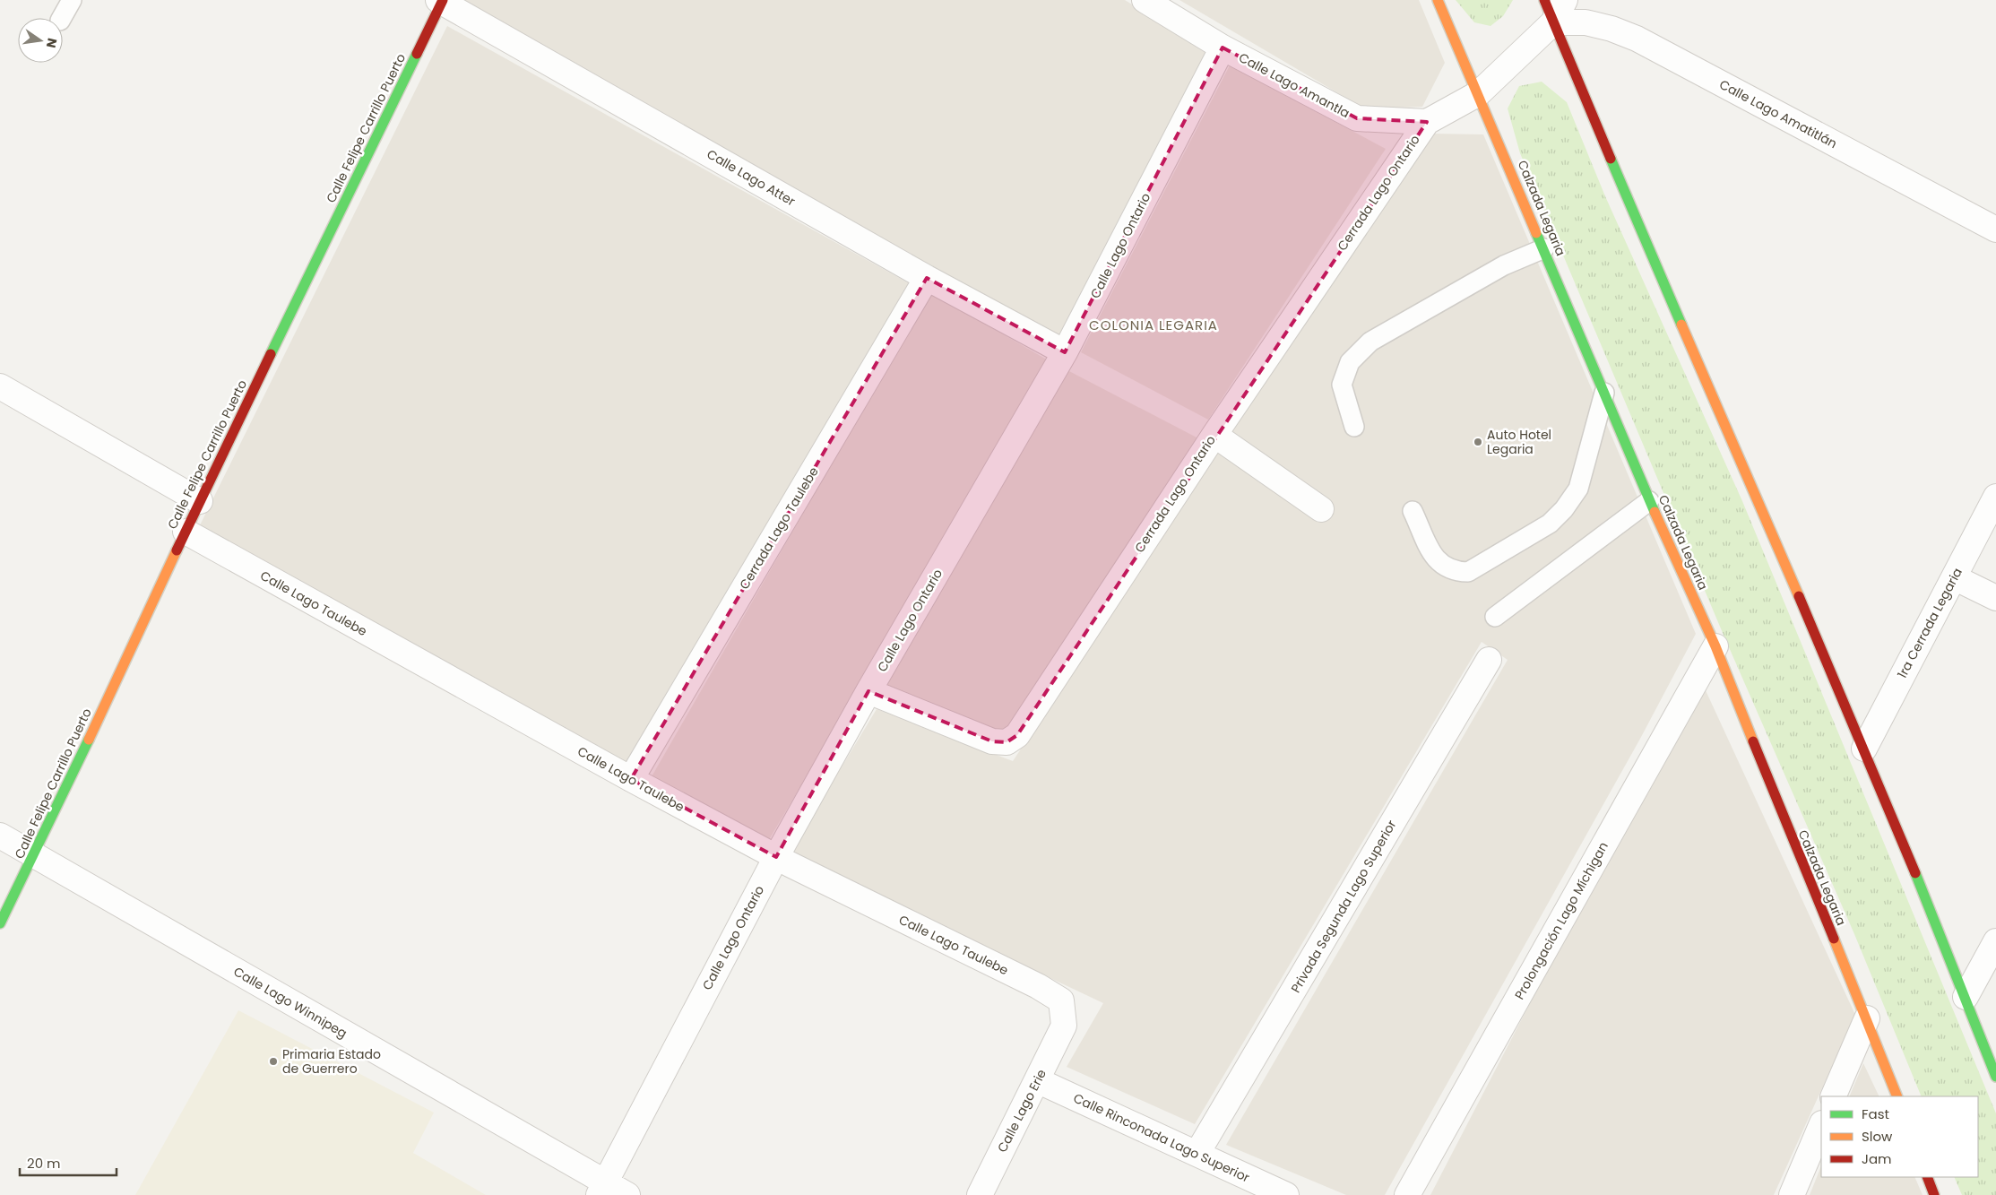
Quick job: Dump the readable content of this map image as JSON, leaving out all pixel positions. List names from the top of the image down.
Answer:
{
  "streets": {
    "main road": ["Calle Felipe Carrillo Puerto", "Calzada Legaria"],
    "street": [
      "Calle Lago Amantla",
      "Calle Lago Amatitlán",
      "Calle Lago Atter",
      "Cerrada Lago Ontario",
      "Calle Lago Ontario",
      "Cerrada Lago Taulebe",
      "Calle Lago Taulebe",
      "1ra Cerrada Legaria",
      "Privada Segunda Lago Superior",
      "Prolongación Lago Míchigan",
      "Calle Lago Winnipeg",
      "Calle Lago Erie",
      "Calle Rinconada Lago Superior"
    ]
  },
  "crossings": [
    ["Calle Lago Amantla", "Cerrada Lago Ontario"],
    ["Calle Lago Amantla", "Calle Lago Ontario"],
    ["Calle Felipe Carrillo Puerto", "Calle Lago Atter"],
    ["Calle Felipe Carrillo Puerto", "Calle Lago Taulebe"],
    ["Calle Felipe Carrillo Puerto", "Calle Lago Winnipeg"],
    ["Calle Lago Atter", "Calle Lago Ontario"],
    ["Calle Lago Atter", "Cerrada Lago Taulebe"],
    ["Cerrada Lago Ontario", "Calle Lago Ontario"],
    ["Calzada Legaria", "Prolongación Lago Míchigan"],
    ["Calle Lago Ontario", "Calle Lago Taulebe"],
    ["Calle Lago Ontario", "Calle Lago Winnipeg"],
    ["Cerrada Lago Taulebe", "Calle Lago Taulebe"],
    ["Calle Lago Taulebe", "Calle Lago Erie"],
    ["Privada Segunda Lago Superior", "Calle Rinconada Lago Superior"],
    ["Calle Lago Erie", "Calle Rinconada Lago Superior"]
  ],
  "districts": ["COLONIA LEGARIA"],
  "places": ["Auto Hotel Legaria", "Primaria Estado de Guerrero"],
  "legend": ["Fast", "Slow", "Jam"],
  "scale_bar": "20 m",
  "north": "right"
}
